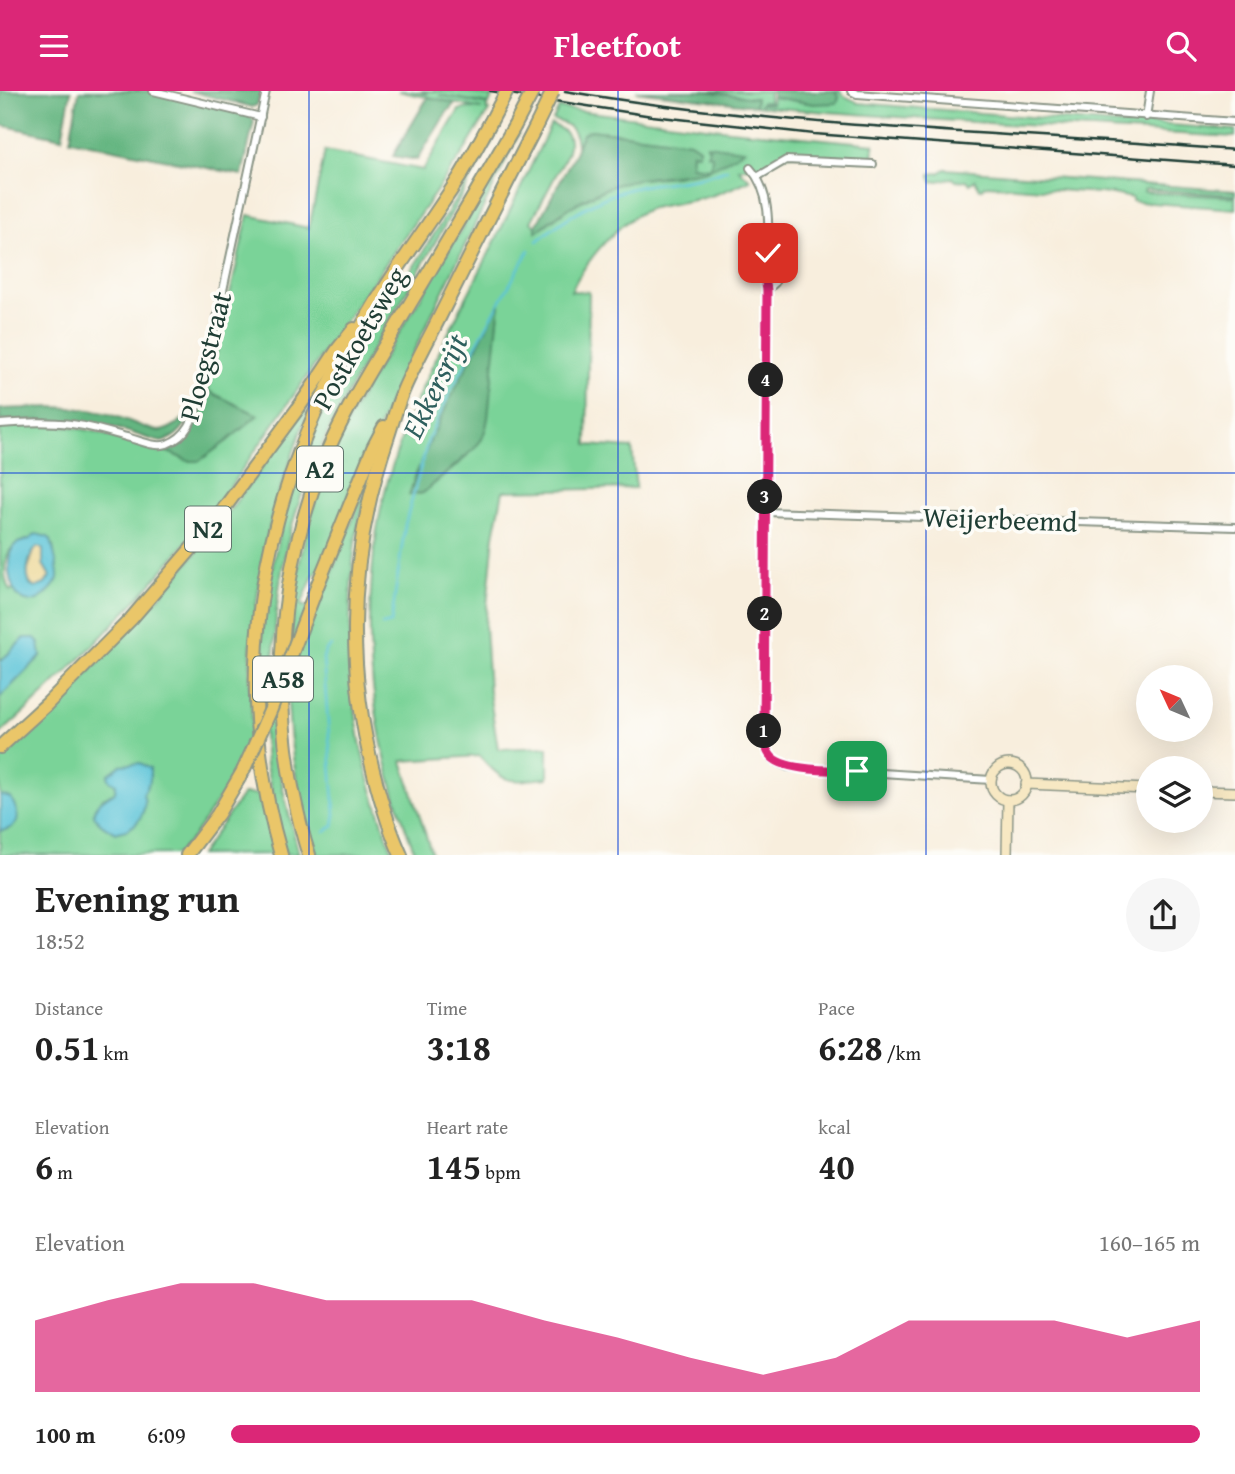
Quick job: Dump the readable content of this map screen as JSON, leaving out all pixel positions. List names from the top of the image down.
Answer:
{
  "streets": {
    "highway": [
      "Postkoetsweg",
      "A2",
      "N2",
      "A58"
    ],
    "street": ["Ploegstraat", "Weijerbeemd"]
  },
  "crossings": [
    ["Postkoetsweg", "N2"],
    ["Postkoetsweg", "A58"]
  ],
  "water": ["Ekkersrijt"],
  "north": "top left",
  "page": {
    "header": "Fleetfoot",
    "pins": [
      "4",
      "3",
      "2",
      "1"
    ],
    "heading": ["Evening run", "18:52"],
    "stats": [
      ["Distance", "0.51 km"],
      ["Time", "3:18"],
      ["Pace", "6:28 /km"],
      ["Elevation", "6 m"],
      ["Heart rate", "145 bpm"],
      ["kcal", "40"]
    ],
    "chart": ["Elevation", "160–165 m"],
    "list": [
      {
        "name": "100 m",
        "note": "6:09"
      }
    ]
  }
}
